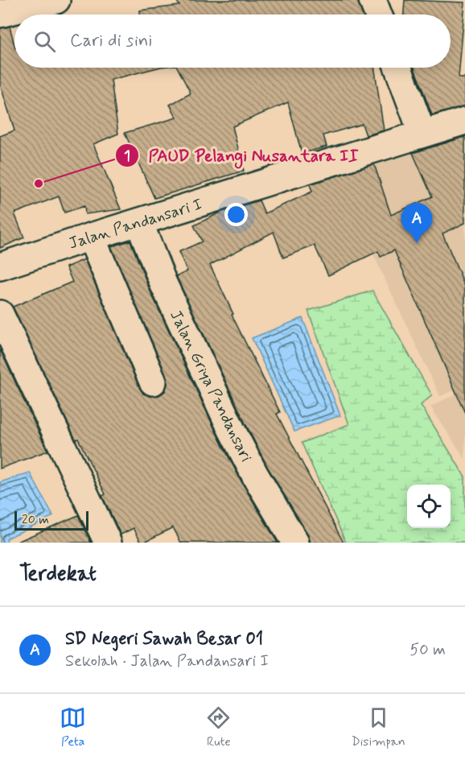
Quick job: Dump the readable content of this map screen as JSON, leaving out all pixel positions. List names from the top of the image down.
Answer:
{
  "streets": {
    "street": ["Jalan Pandansari I", "Jalan Griya Pandansari"]
  },
  "crossings": [
    ["Jalan Pandansari I", "Jalan Griya Pandansari"]
  ],
  "places": ["PAUD Pelangi Nusantara II"],
  "scale_bar": "20 m",
  "page": {
    "search": "Cari di sini",
    "pins": "A",
    "scale": "20 m",
    "heading": "Terdekat",
    "list": [
      {
        "mark": "A",
        "name": "SD Negeri Sawah Besar 01",
        "note": "Sekolah · Jalan Pandansari I",
        "value": "50 m"
      }
    ],
    "nav": ["Peta", "Rute", "Disimpan"]
  }
}
